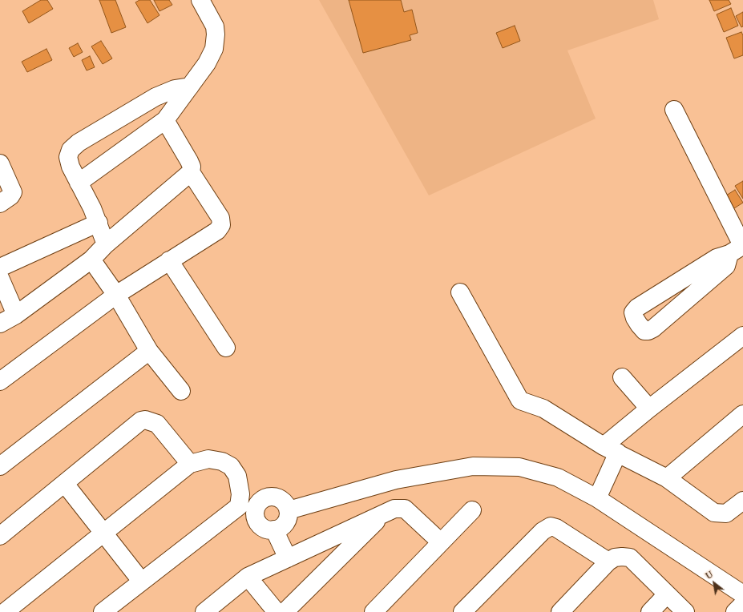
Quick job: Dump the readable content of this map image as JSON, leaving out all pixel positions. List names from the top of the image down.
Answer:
{
  "north": "top left"
}
